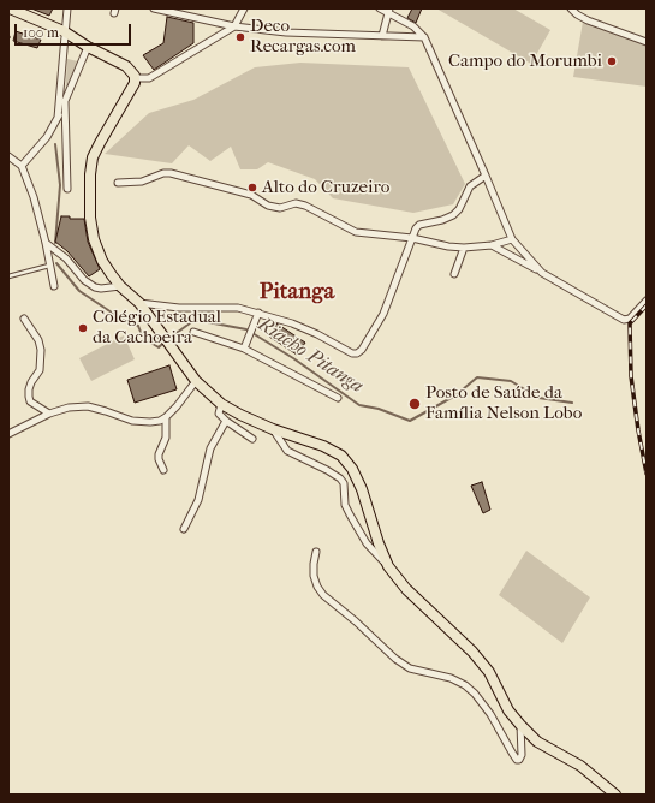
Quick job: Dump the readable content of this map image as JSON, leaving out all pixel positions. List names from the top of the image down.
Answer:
{
  "districts": ["Pitanga"],
  "water": ["Riacho Pitanga"],
  "places": [
    "Deco Recargas.com",
    "Campo do Morumbi",
    "Alto do Cruzeiro",
    "Colégio Estadual da Cachoeira",
    "Posto de Saúde da Família Nelson Lobo"
  ],
  "scale_bar": "100 m"
}
